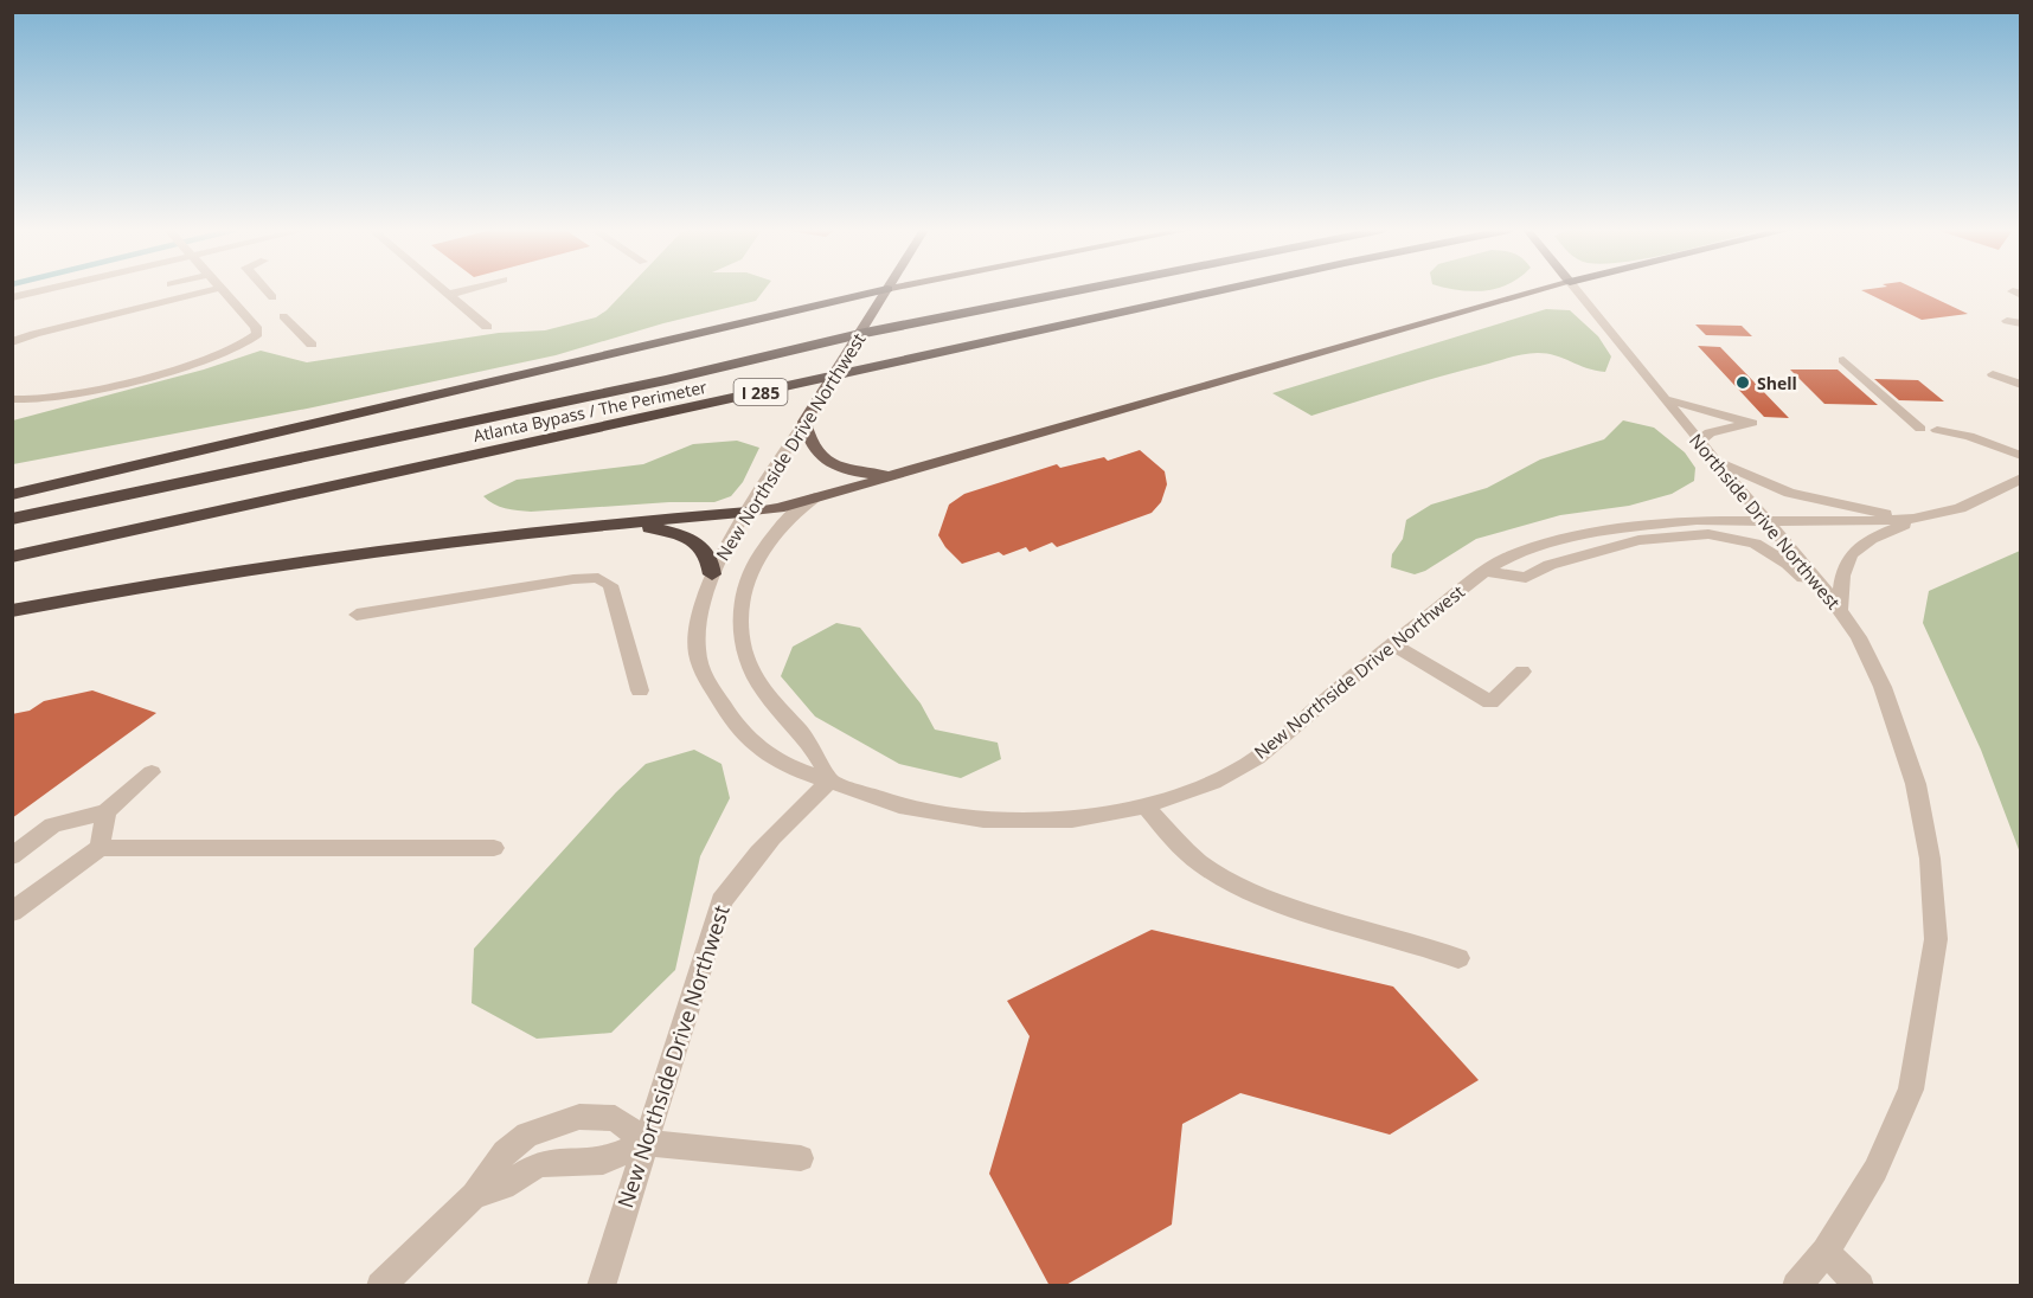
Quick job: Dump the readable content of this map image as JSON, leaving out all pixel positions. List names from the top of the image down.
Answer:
{
  "streets": {
    "highway": ["I 285", "Atlanta Bypass / The Perimeter"],
    "main road": ["New Northside Drive Northwest"],
    "street": ["Northside Drive Northwest"]
  },
  "crossings": [
    ["New Northside Drive Northwest", "Northside Drive Northwest"]
  ],
  "places": ["Shell"]
}
